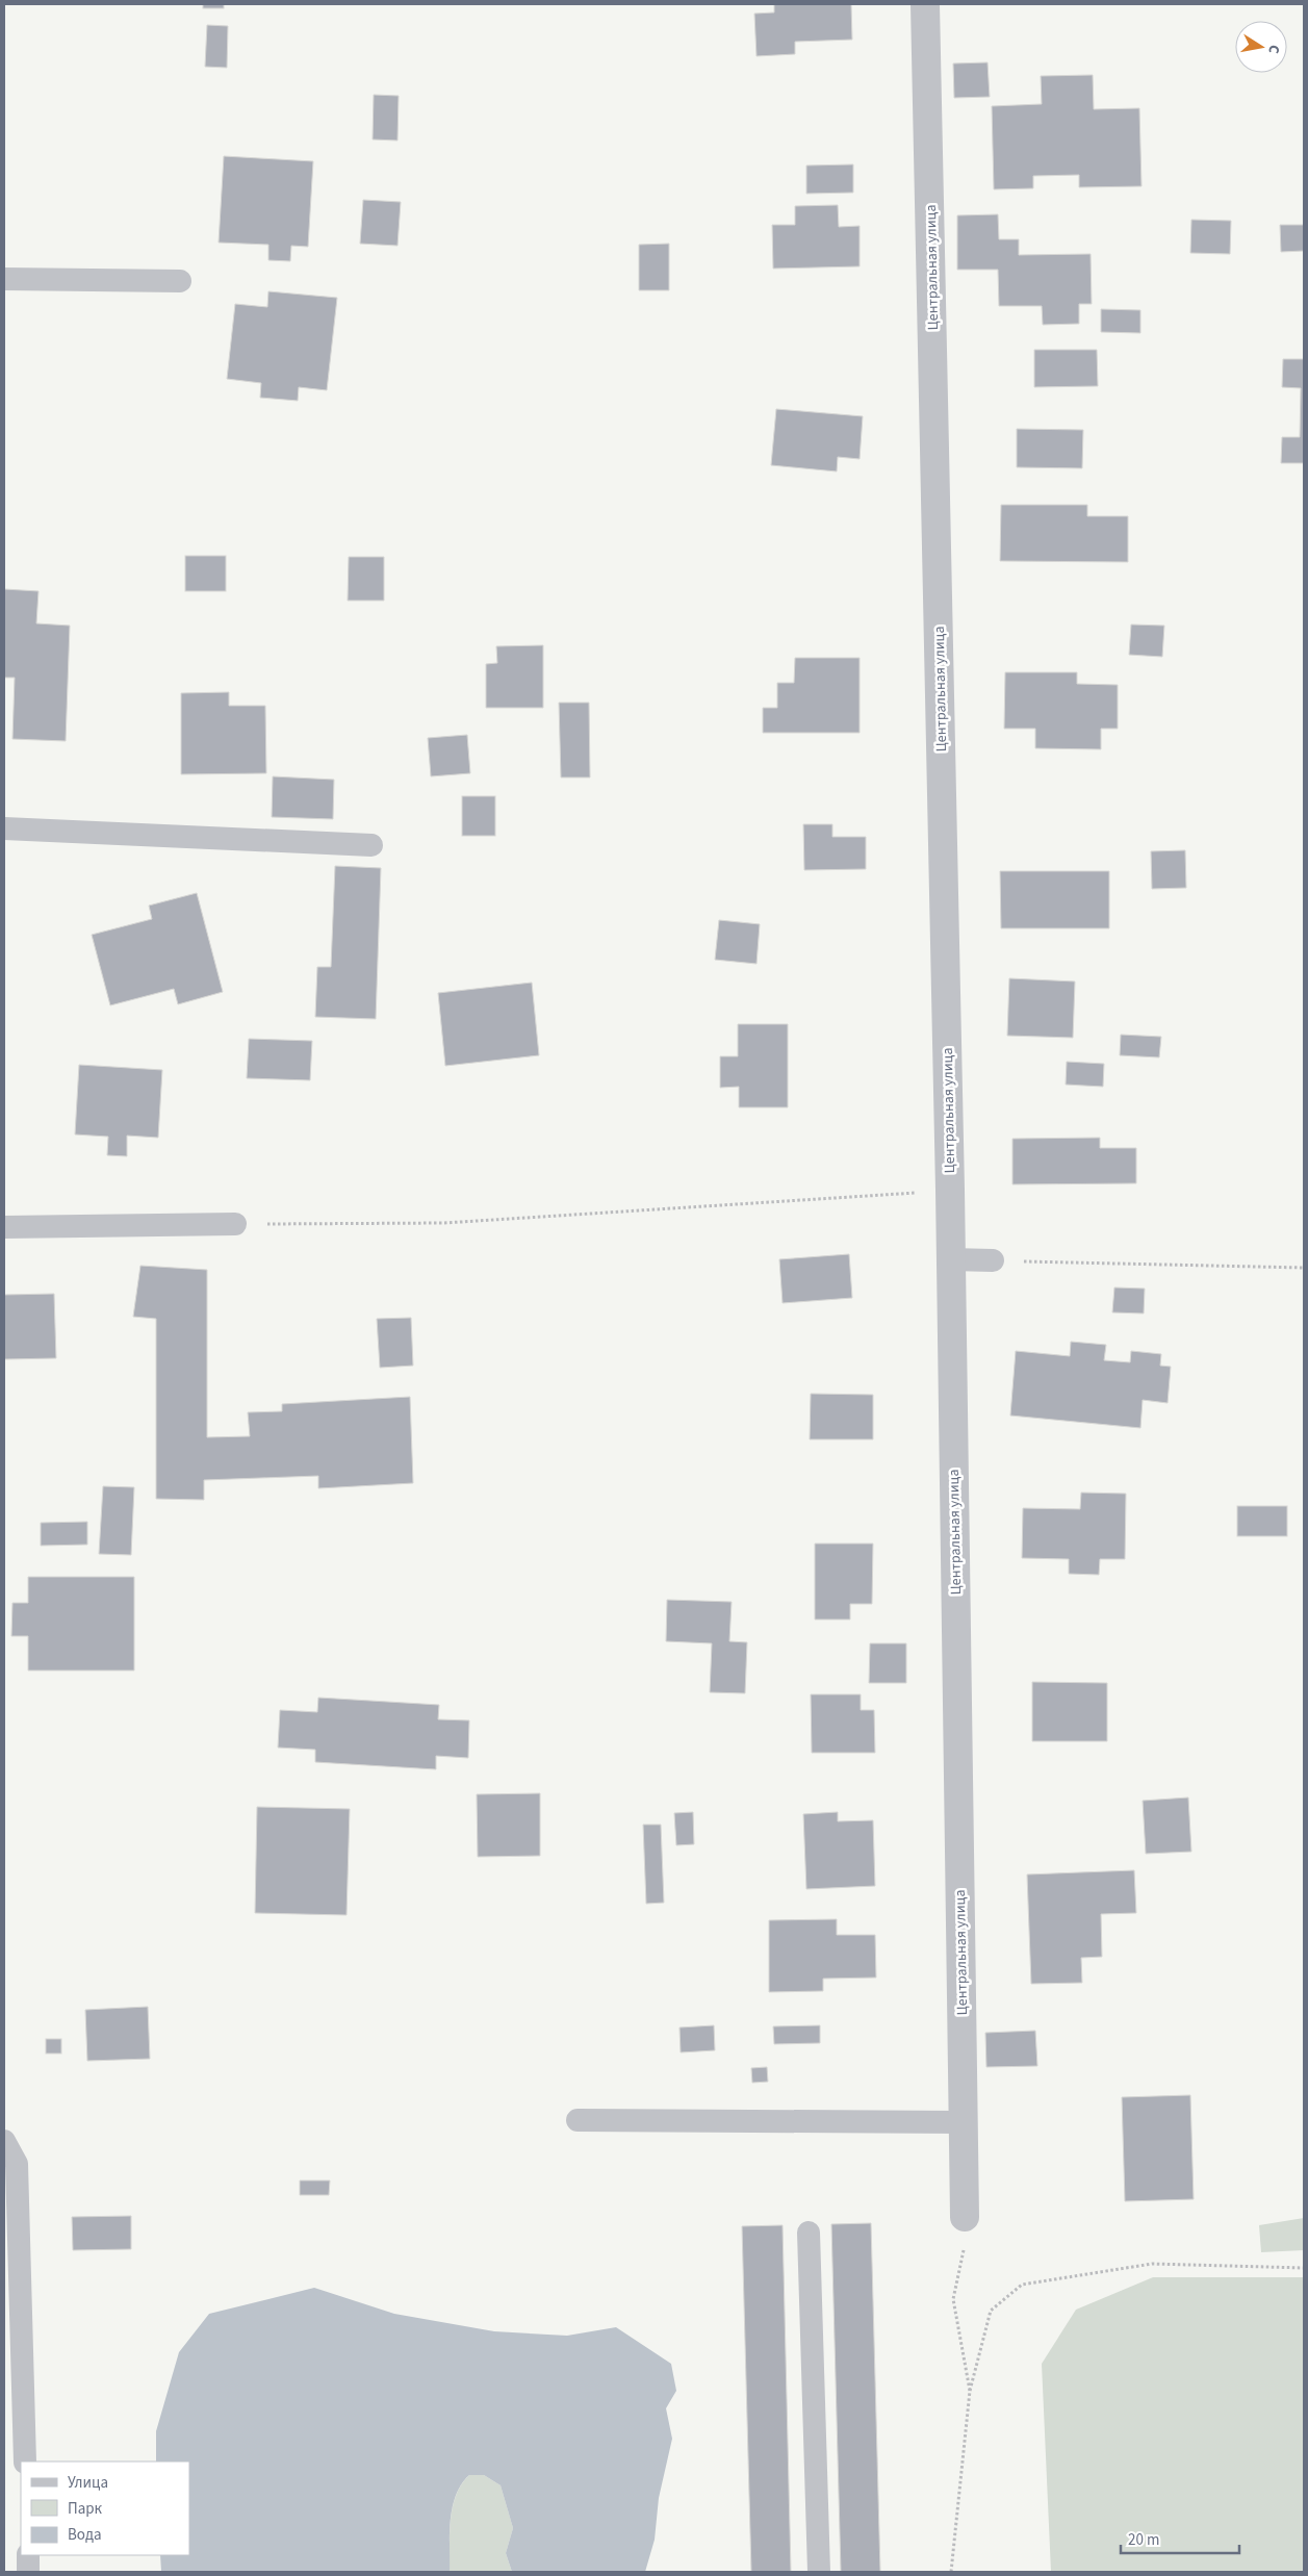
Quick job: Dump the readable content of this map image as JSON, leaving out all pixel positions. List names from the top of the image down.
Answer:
{
  "streets": {
    "street": ["Центральная улица"]
  },
  "legend": ["Улица", "Парк", "Вода"],
  "scale_bar": "20 m",
  "north": "right"
}
